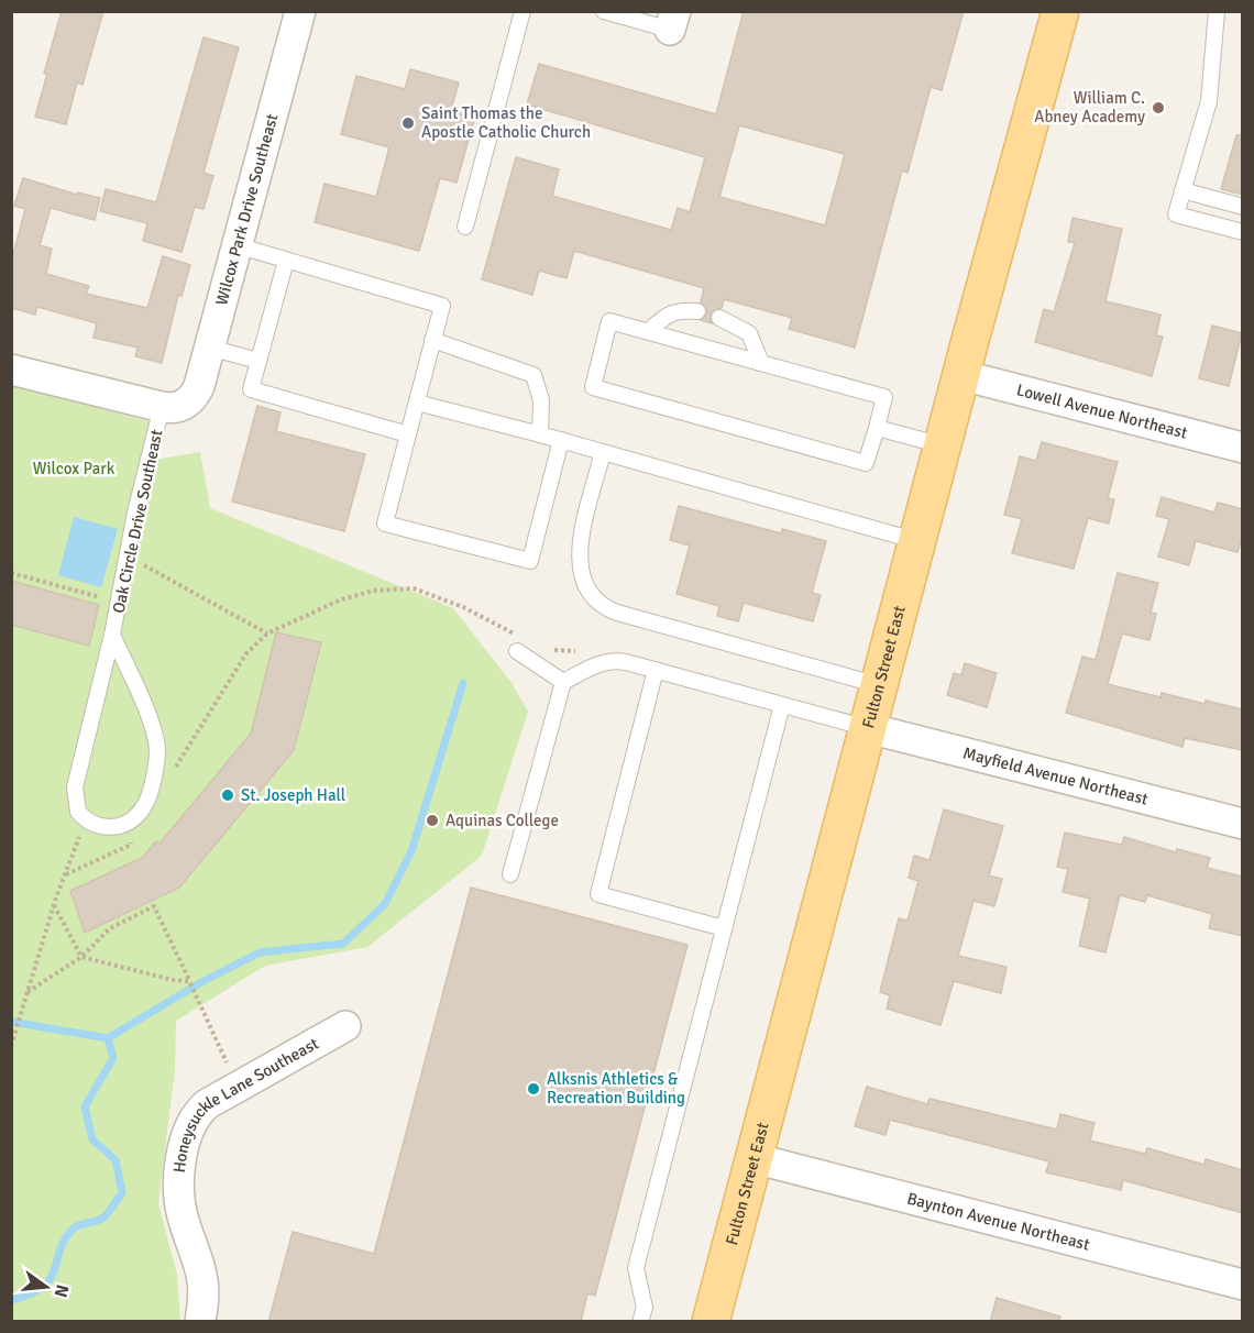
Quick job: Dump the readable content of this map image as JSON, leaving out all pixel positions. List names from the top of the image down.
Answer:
{
  "streets": {
    "main road": ["Fulton Street East"],
    "street": [
      "Wilcox Park Drive Southeast",
      "Lowell Avenue Northeast",
      "Mayfield Avenue Northeast",
      "Honeysuckle Lane Southeast",
      "Baynton Avenue Northeast"
    ],
    "lane": ["Oak Circle Drive Southeast"]
  },
  "crossings": [
    ["Wilcox Park Drive Southeast", "Oak Circle Drive Southeast"],
    ["Lowell Avenue Northeast", "Fulton Street East"],
    ["Fulton Street East", "Mayfield Avenue Northeast"],
    ["Fulton Street East", "Baynton Avenue Northeast"]
  ],
  "parks": ["Wilcox Park"],
  "places": [
    "William C. Abney Academy",
    "Saint Thomas the Apostle Catholic Church",
    "St. Joseph Hall",
    "Aquinas College",
    "Alksnis Athletics & Recreation Building"
  ],
  "north": "right"
}
